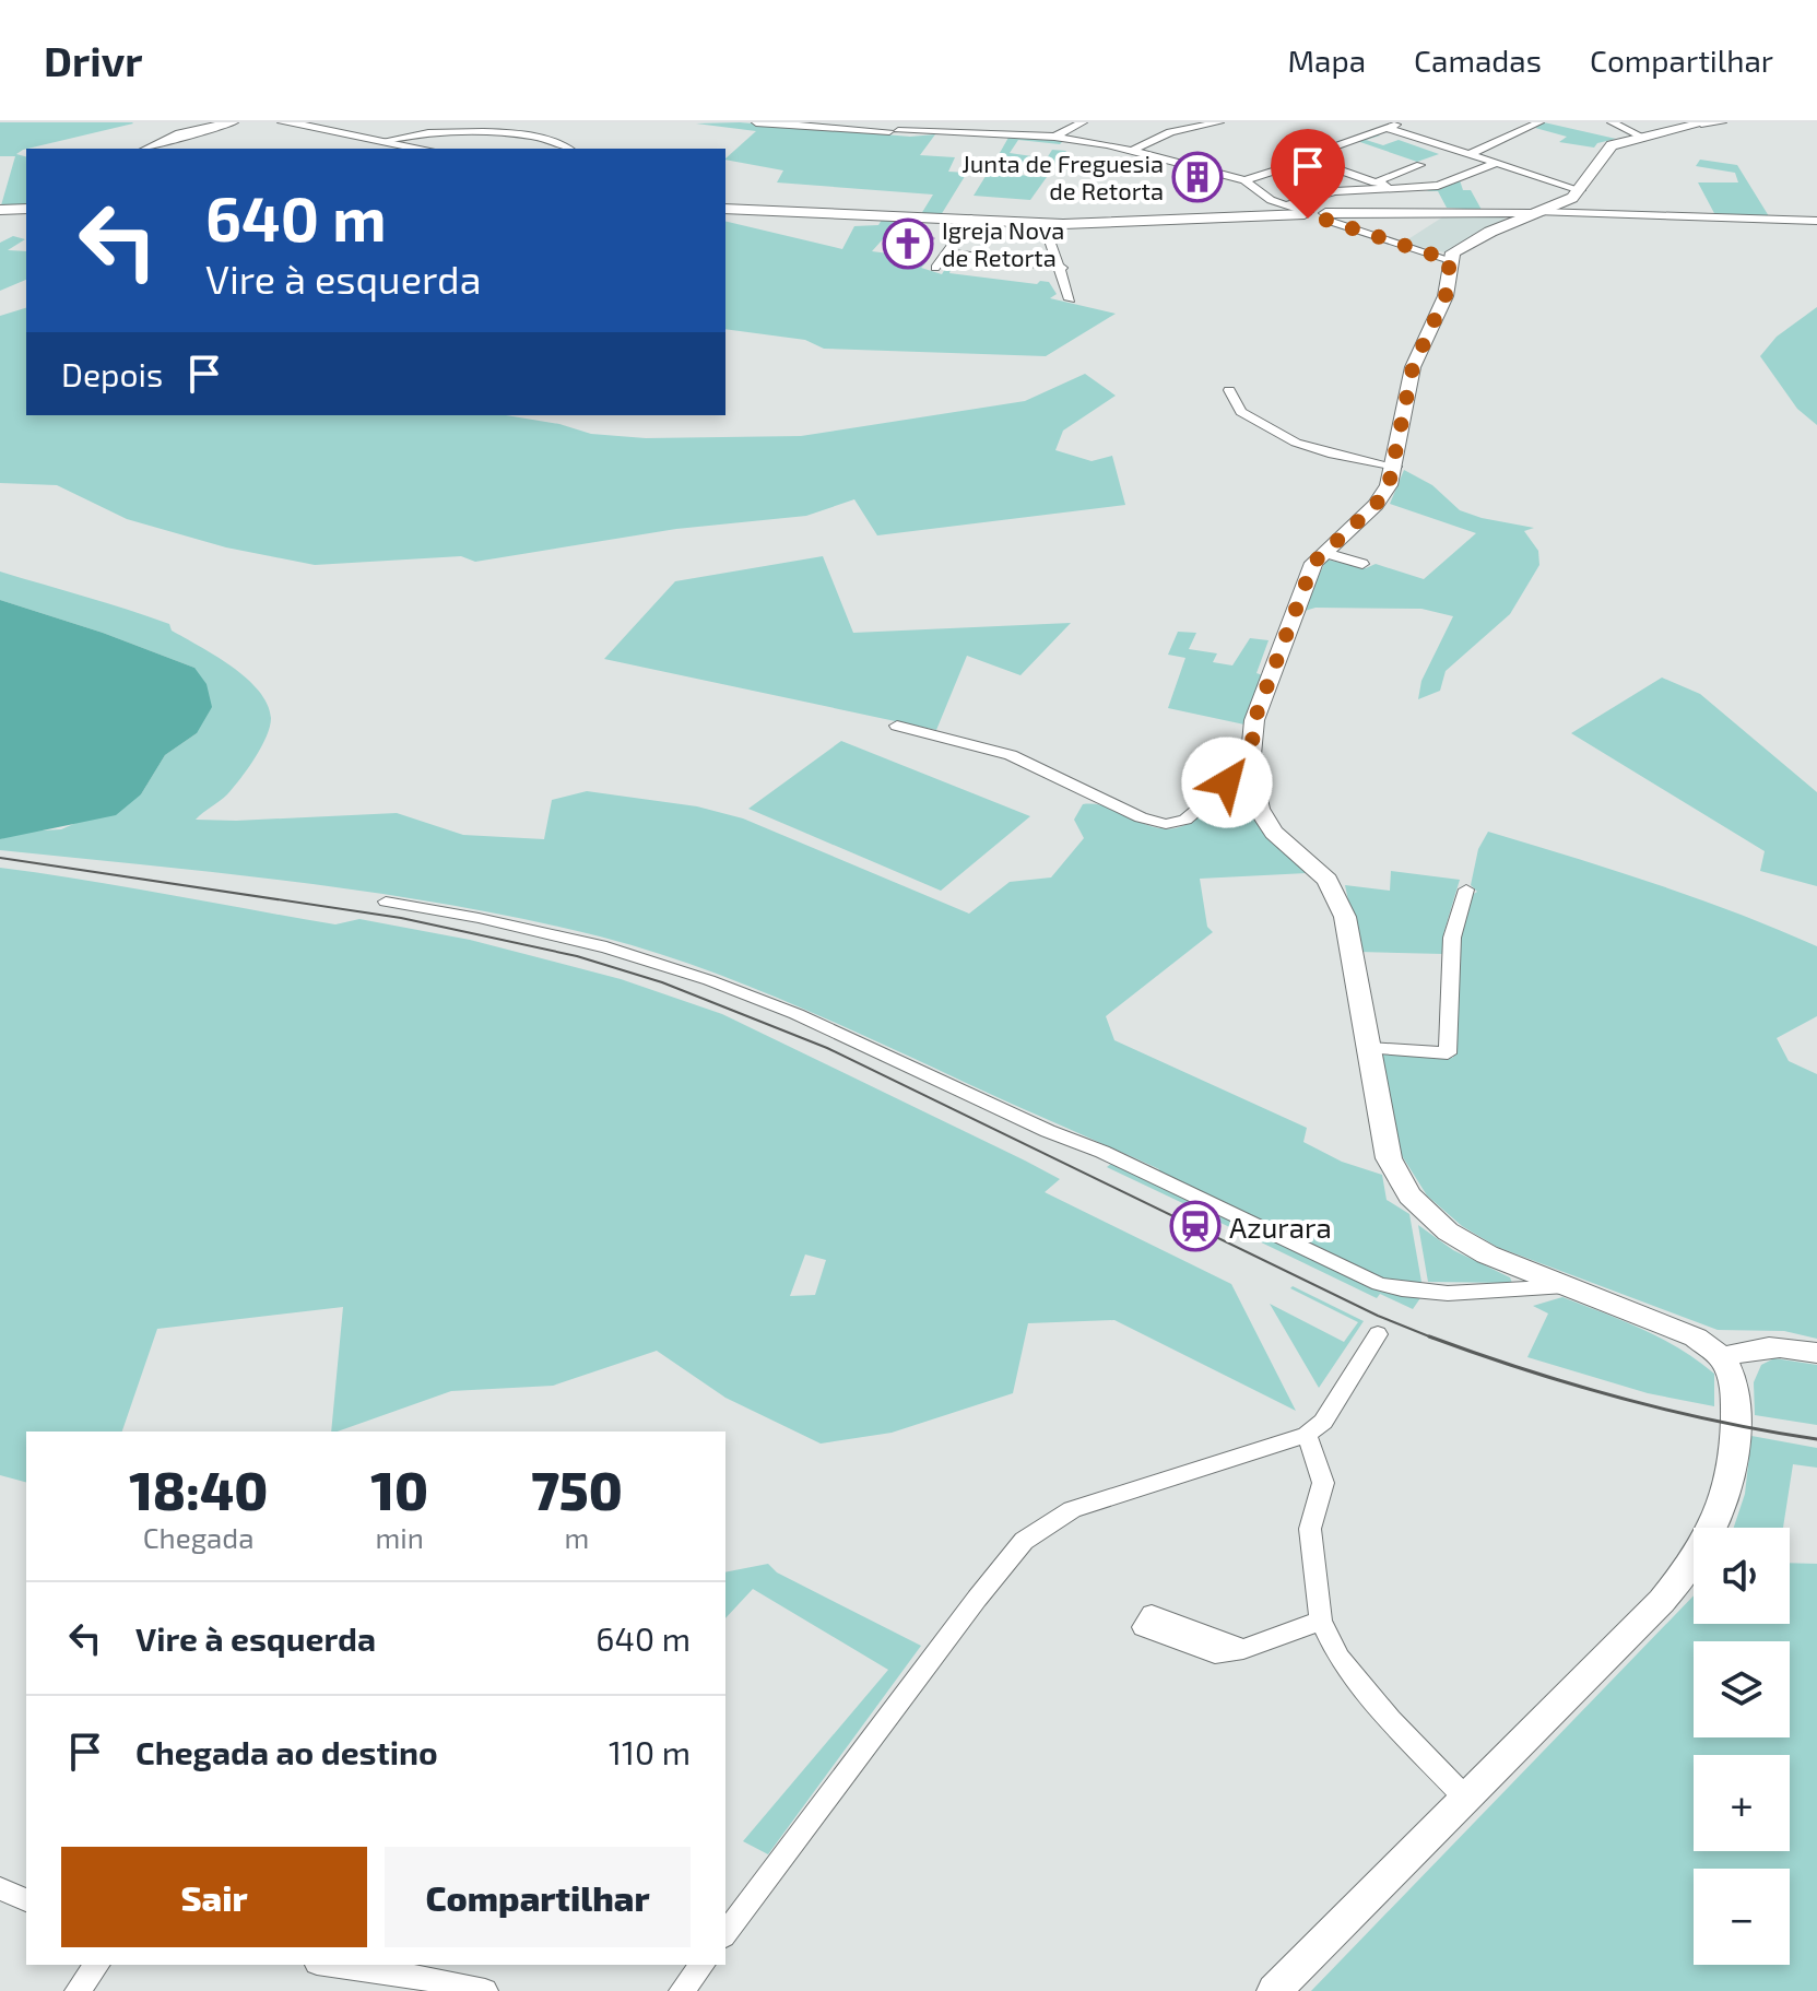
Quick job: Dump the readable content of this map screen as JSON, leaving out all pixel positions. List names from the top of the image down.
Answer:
{
  "places": {
    "building": ["Junta de Freguesia de Retorta"],
    "church": ["Igreja Nova de Retorta"],
    "station": ["Azurara"]
  },
  "page": {
    "header": "Drivr",
    "nav": ["Mapa", "Camadas", "Compartilhar"],
    "turn": ["640 m", "Vire à esquerda"],
    "then": "Depois",
    "eta": [
      "18:40",
      "Chegada",
      "10",
      "min",
      "750",
      "m"
    ],
    "map_buttons": ["+", "−"],
    "list": [
      {
        "name": "Vire à esquerda",
        "value": "640 m"
      },
      {
        "name": "Chegada ao destino",
        "value": "110 m"
      }
    ],
    "buttons": ["Sair", "Compartilhar"]
  }
}
